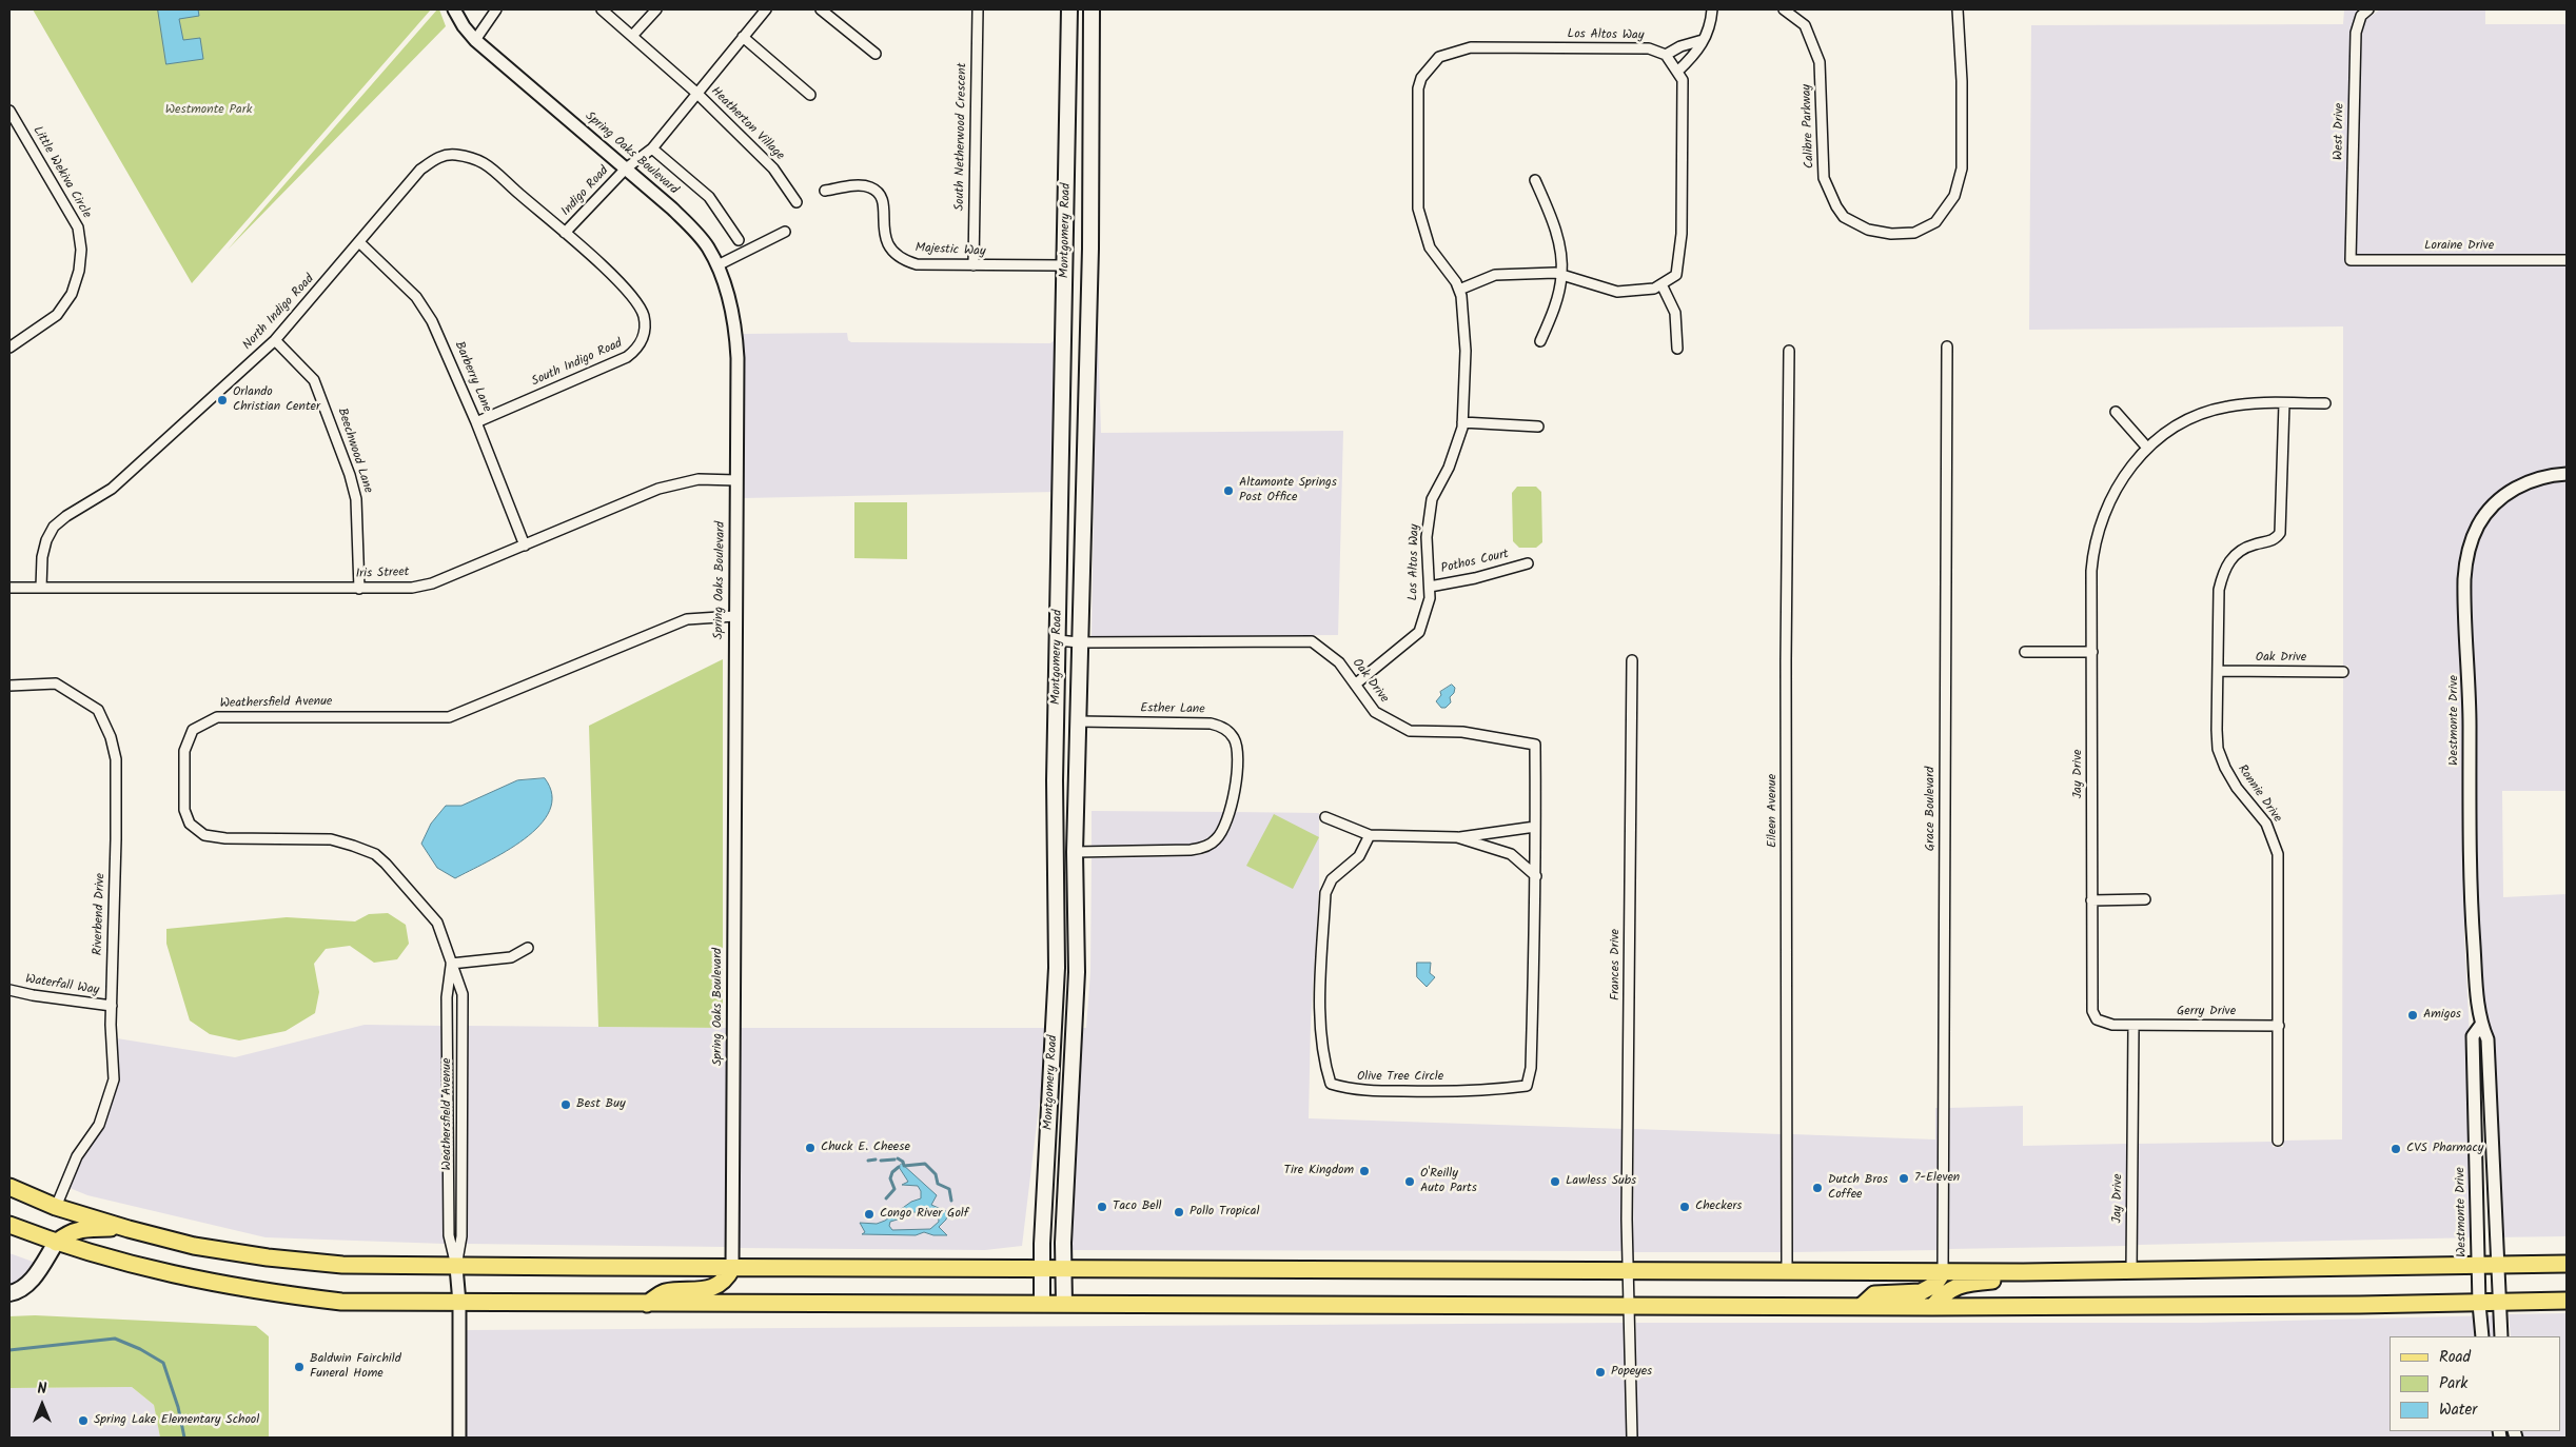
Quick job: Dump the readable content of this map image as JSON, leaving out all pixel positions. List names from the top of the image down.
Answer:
{
  "streets": {
    "main road": ["Montgomery Road"],
    "street": [
      "Los Altos Way",
      "Heatherton Village",
      "Calibre Parkway",
      "West Drive",
      "South Netherwood Crescent",
      "Spring Oaks Boulevard",
      "Little Wekiva Circle",
      "Indigo Road",
      "Loraine Drive",
      "Majestic Way",
      "North Indigo Road",
      "South Indigo Road",
      "Barberry Lane",
      "Beechwood Lane",
      "Pothos Court",
      "Iris Street",
      "Oak Drive",
      "Weathersfield Avenue",
      "Esther Lane",
      "Westmonte Drive",
      "Jay Drive",
      "Ronnie Drive",
      "Grace Boulevard",
      "Eileen Avenue",
      "Riverbend Drive",
      "Frances Drive",
      "Waterfall Way",
      "Gerry Drive",
      "Olive Tree Circle"
    ]
  },
  "crossings": [
    ["Los Altos Way", "Pothos Court"],
    ["Los Altos Way", "Oak Drive"],
    ["Heatherton Village", "Spring Oaks Boulevard"],
    ["Heatherton Village", "Indigo Road"],
    ["West Drive", "Loraine Drive"],
    ["South Netherwood Crescent", "Majestic Way"],
    ["Spring Oaks Boulevard", "Indigo Road"],
    ["Spring Oaks Boulevard", "Iris Street"],
    ["Spring Oaks Boulevard", "Weathersfield Avenue"],
    ["Indigo Road", "North Indigo Road"],
    ["Indigo Road", "South Indigo Road"],
    ["Montgomery Road", "Majestic Way"],
    ["Montgomery Road", "Oak Drive"],
    ["Montgomery Road", "Esther Lane"],
    ["North Indigo Road", "South Indigo Road"],
    ["North Indigo Road", "Barberry Lane"],
    ["North Indigo Road", "Beechwood Lane"],
    ["North Indigo Road", "Iris Street"],
    ["South Indigo Road", "Barberry Lane"],
    ["Barberry Lane", "Iris Street"],
    ["Beechwood Lane", "Iris Street"],
    ["Oak Drive", "Ronnie Drive"],
    ["Oak Drive", "Olive Tree Circle"],
    ["Jay Drive", "Ronnie Drive"],
    ["Jay Drive", "Gerry Drive"],
    ["Ronnie Drive", "Gerry Drive"],
    ["Riverbend Drive", "Waterfall Way"]
  ],
  "parks": ["Westmonte Park"],
  "places": [
    "Orlando Christian Center",
    "Altamonte Springs Post Office",
    "Amigos",
    "Best Buy",
    "Chuck E. Cheese",
    "CVS Pharmacy",
    "Tire Kingdom",
    "7-Eleven",
    "O'Reilly Auto Parts",
    "Lawless Subs",
    "Dutch Bros Coffee",
    "Taco Bell",
    "Checkers",
    "Pollo Tropical",
    "Congo River Golf",
    "Baldwin Fairchild Funeral Home",
    "Popeyes",
    "Spring Lake Elementary School"
  ],
  "legend": ["Road", "Park", "Water"],
  "north": "top"
}
